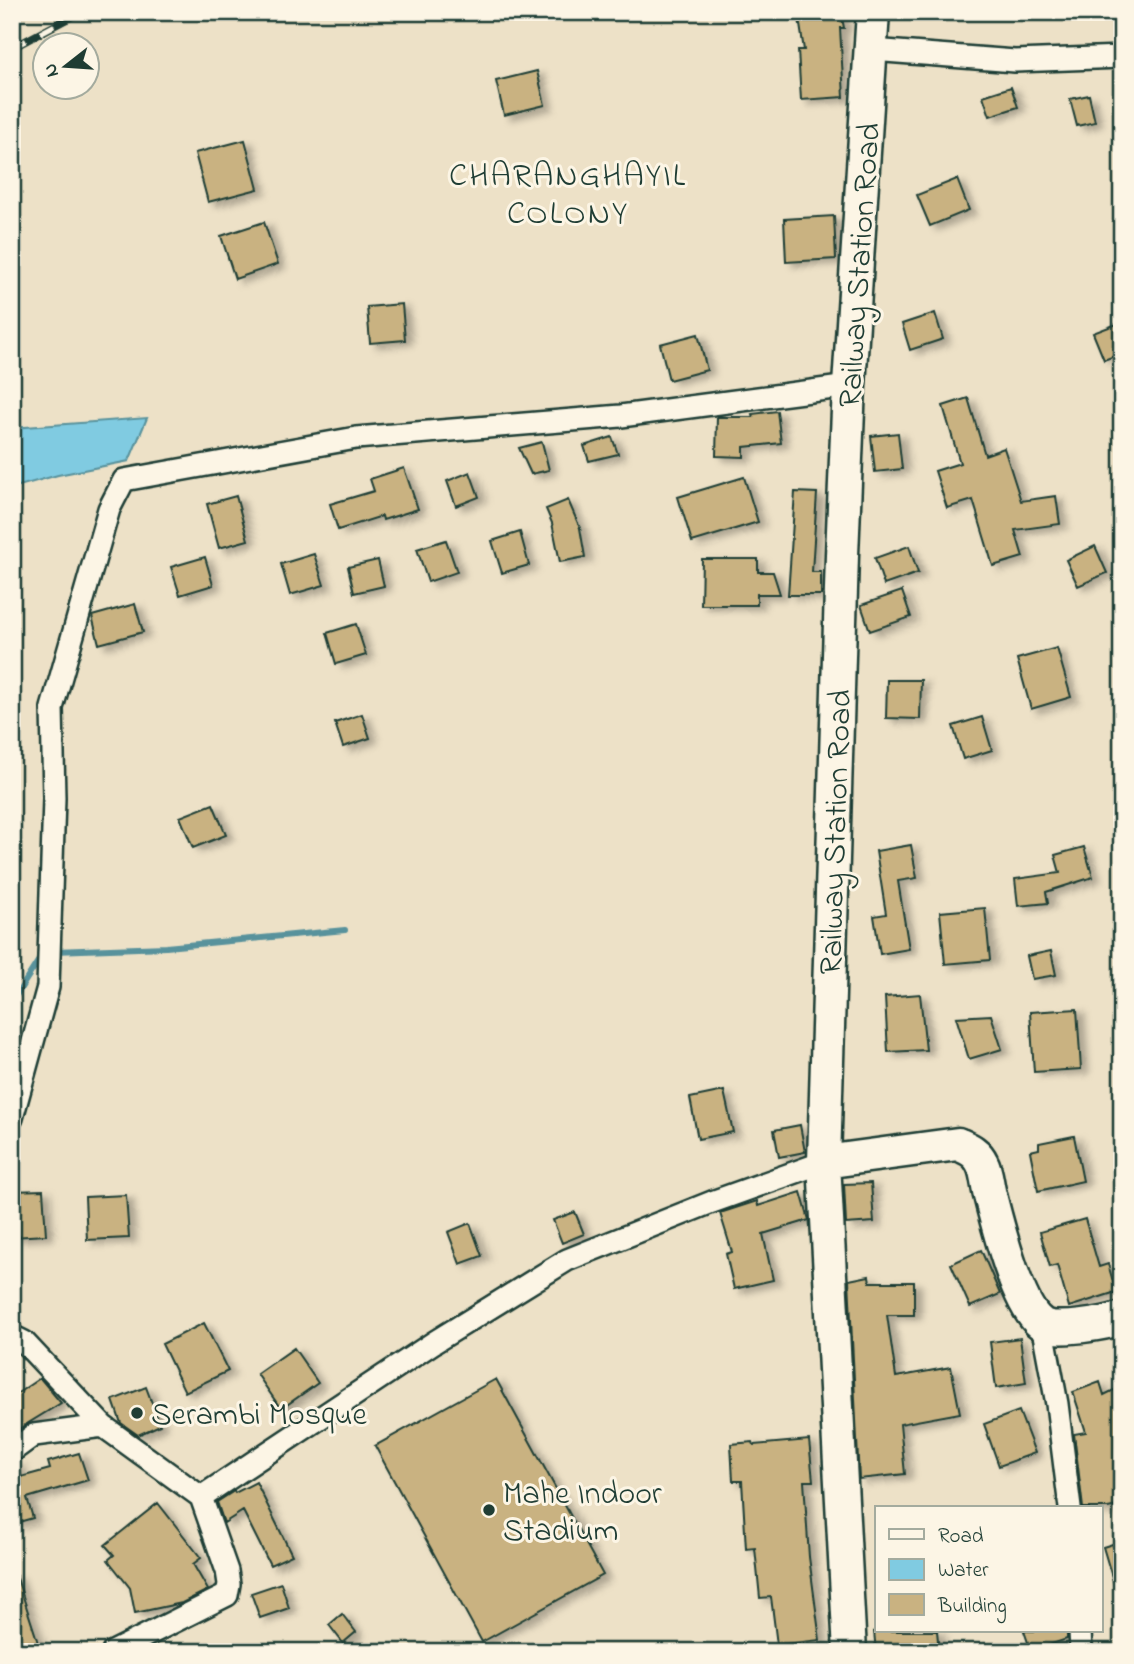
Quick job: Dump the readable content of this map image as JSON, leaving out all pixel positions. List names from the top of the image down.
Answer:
{
  "streets": {
    "street": ["Railway Station Road"]
  },
  "districts": ["CHARANGHAYIL COLONY"],
  "places": ["Serambi Mosque", "Mahe Indoor Stadium"],
  "legend": ["Road", "Water", "Building"],
  "north": "left"
}
